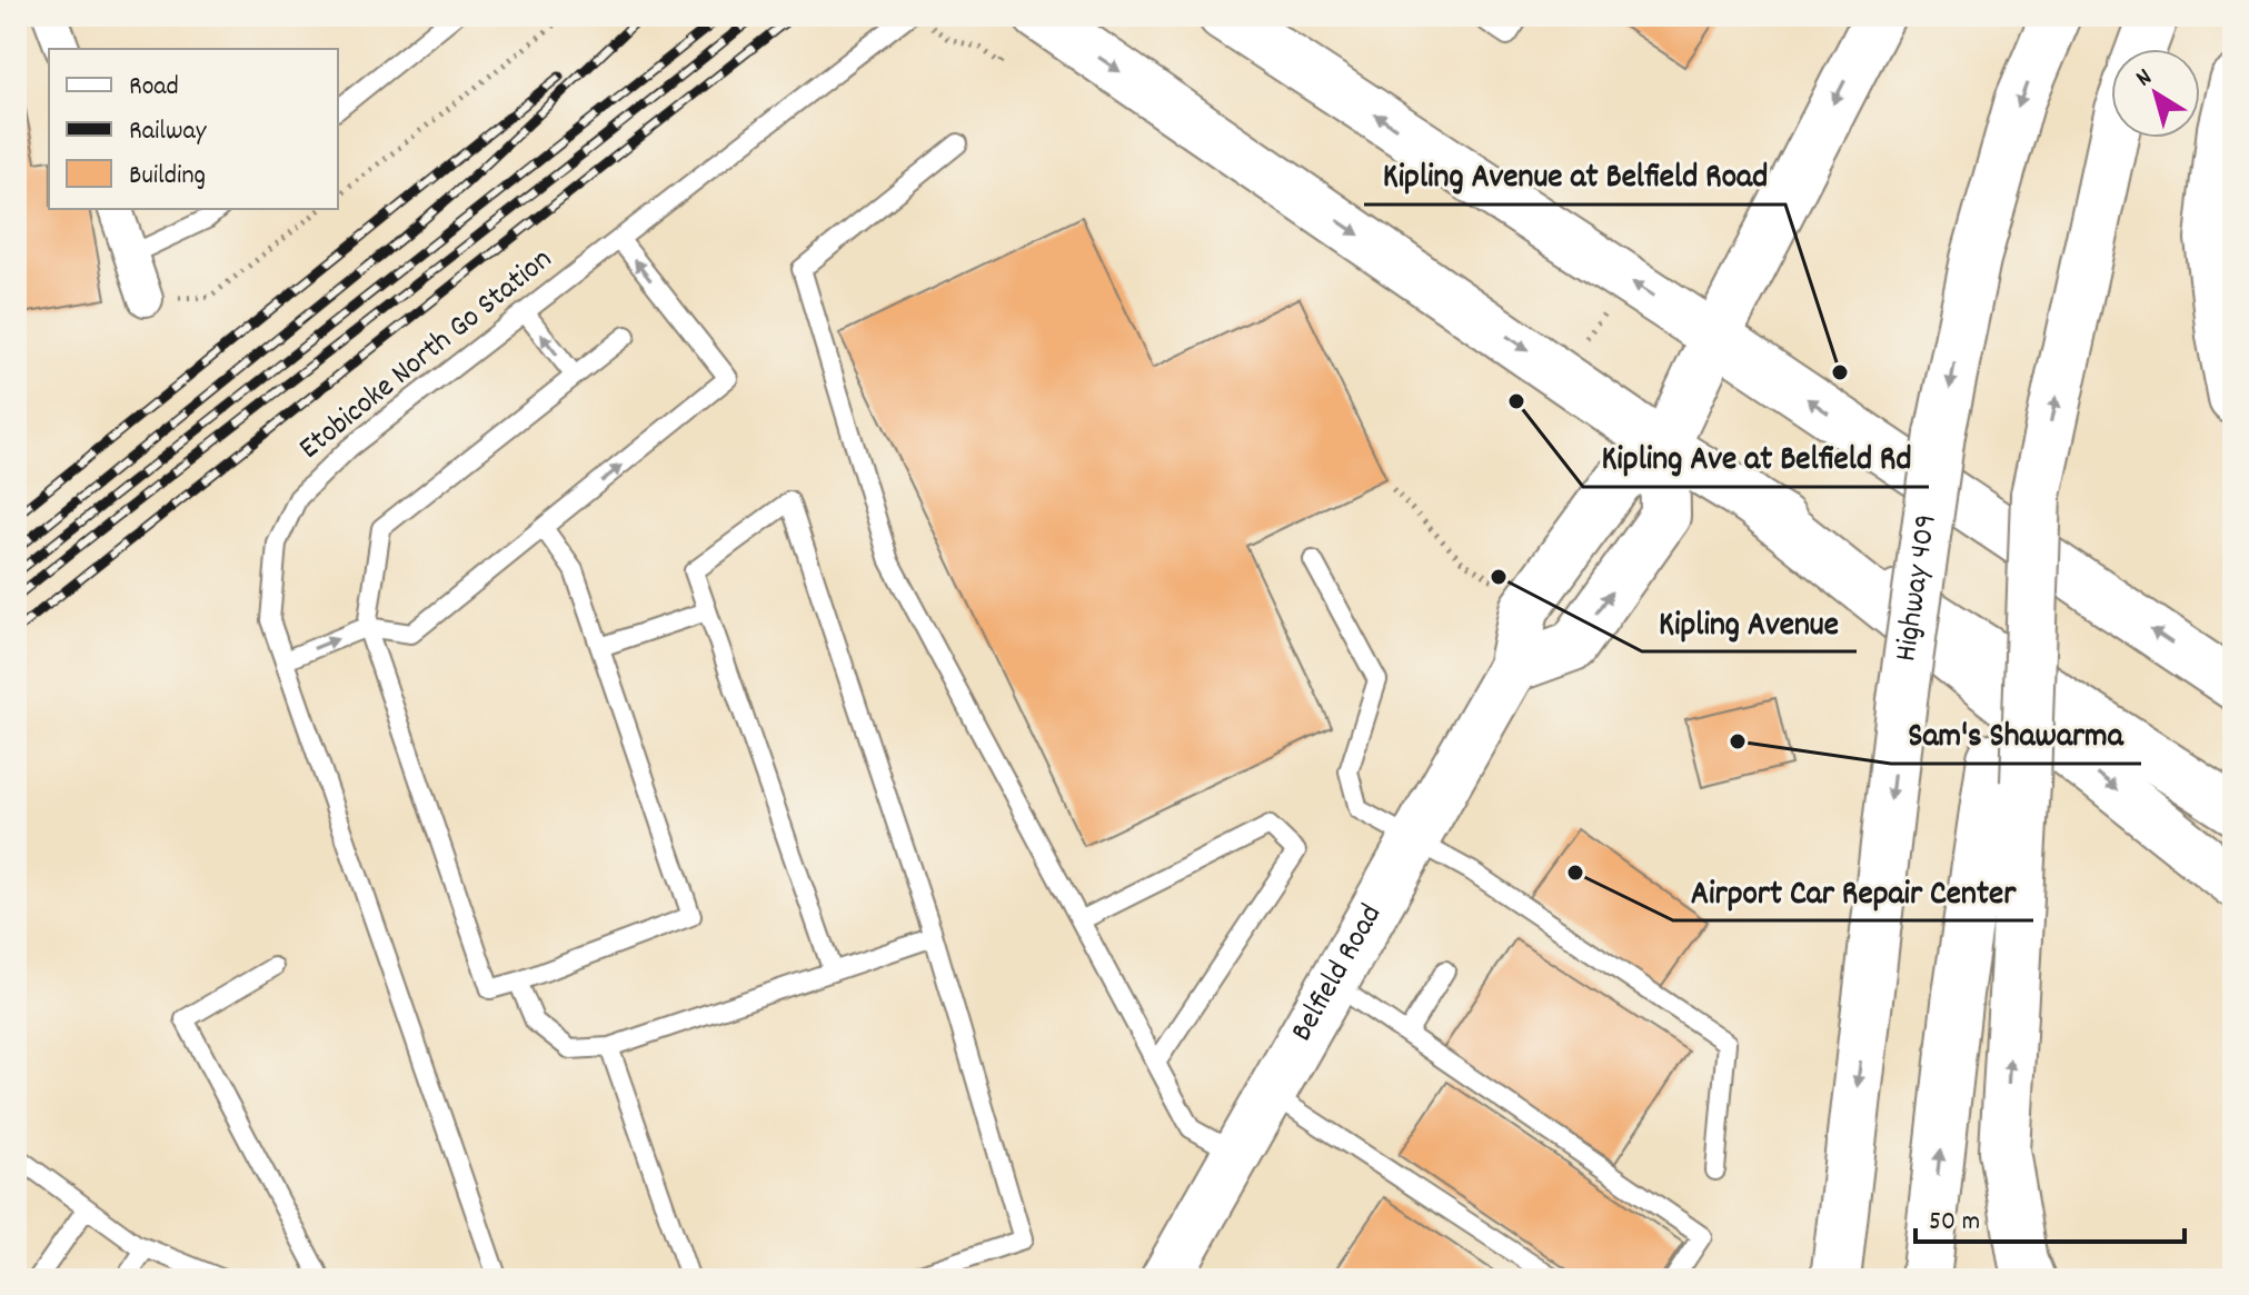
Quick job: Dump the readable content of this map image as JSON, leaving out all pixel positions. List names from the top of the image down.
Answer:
{
  "streets": {
    "main road": ["Highway 409", "Belfield Road"],
    "lane": ["Etobicoke North Go Station"]
  },
  "places": [
    "Kipling Avenue at Belfield Road",
    "Kipling Ave at Belfield Rd",
    "Kipling Avenue",
    "Sam's Shawarma",
    "Airport Car Repair Center"
  ],
  "legend": ["Road", "Railway", "Building"],
  "scale_bar": "50 m",
  "north": "top left"
}
